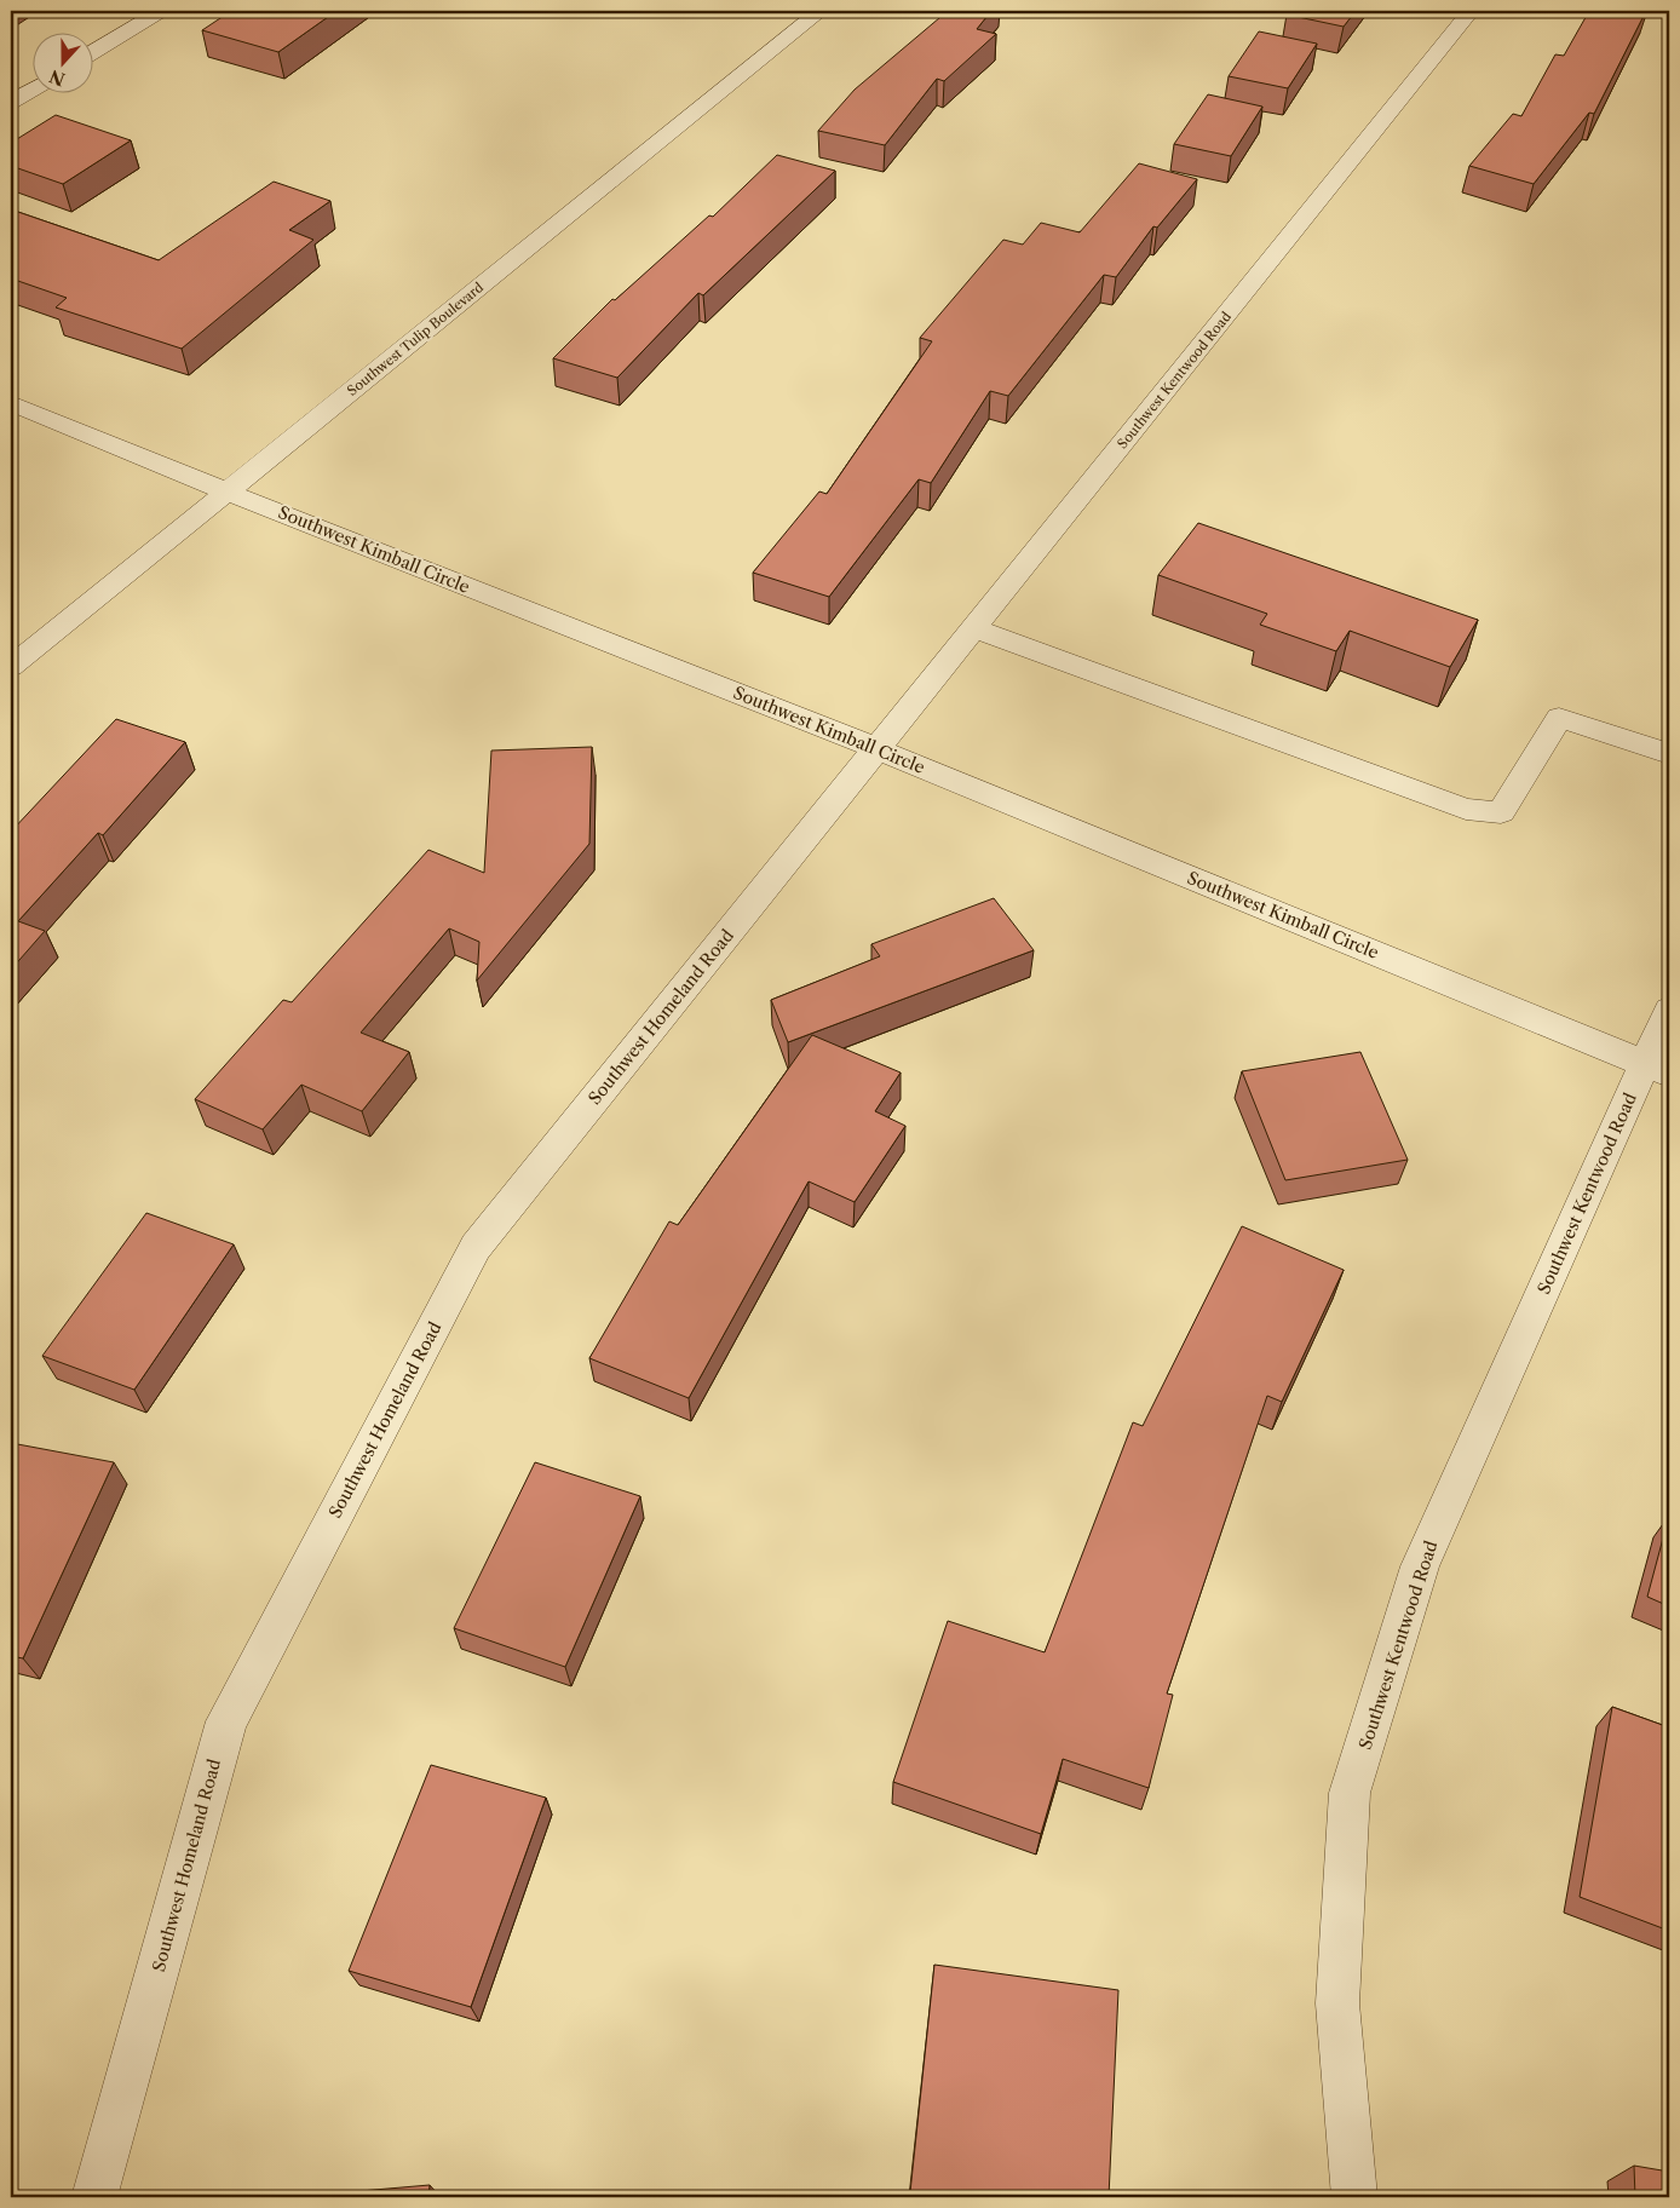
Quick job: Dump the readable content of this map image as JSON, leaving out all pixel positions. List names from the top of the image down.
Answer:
{
  "streets": {
    "street": [
      "Southwest Tulip Boulevard",
      "Southwest Kentwood Road",
      "Southwest Kimball Circle",
      "Southwest Homeland Road"
    ]
  },
  "crossings": [
    ["Southwest Tulip Boulevard", "Southwest Kimball Circle"],
    ["Southwest Kentwood Road", "Southwest Kimball Circle"],
    ["Southwest Kentwood Road", "Southwest Homeland Road"],
    ["Southwest Kimball Circle", "Southwest Homeland Road"]
  ],
  "north": "bottom"
}
